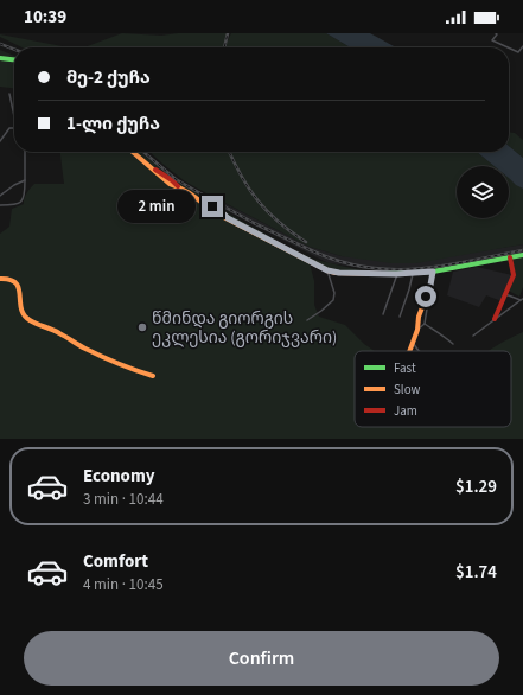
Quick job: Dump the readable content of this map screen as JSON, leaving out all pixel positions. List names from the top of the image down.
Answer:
{
  "places": ["წმინდა გიორგის ეკლესია (გორიჯვარი)"],
  "legend": ["Fast", "Slow", "Jam"],
  "page": {
    "status": "10:39",
    "banner": ["მე-2 ქუჩა", "1-ლი ქუჩა"],
    "bubble": "2 min",
    "list": [
      {
        "name": "Economy",
        "note": "3 min · 10:44",
        "value": "$1.29"
      },
      {
        "name": "Comfort",
        "note": "4 min · 10:45",
        "value": "$1.74"
      }
    ],
    "buttons": "Confirm"
  }
}
